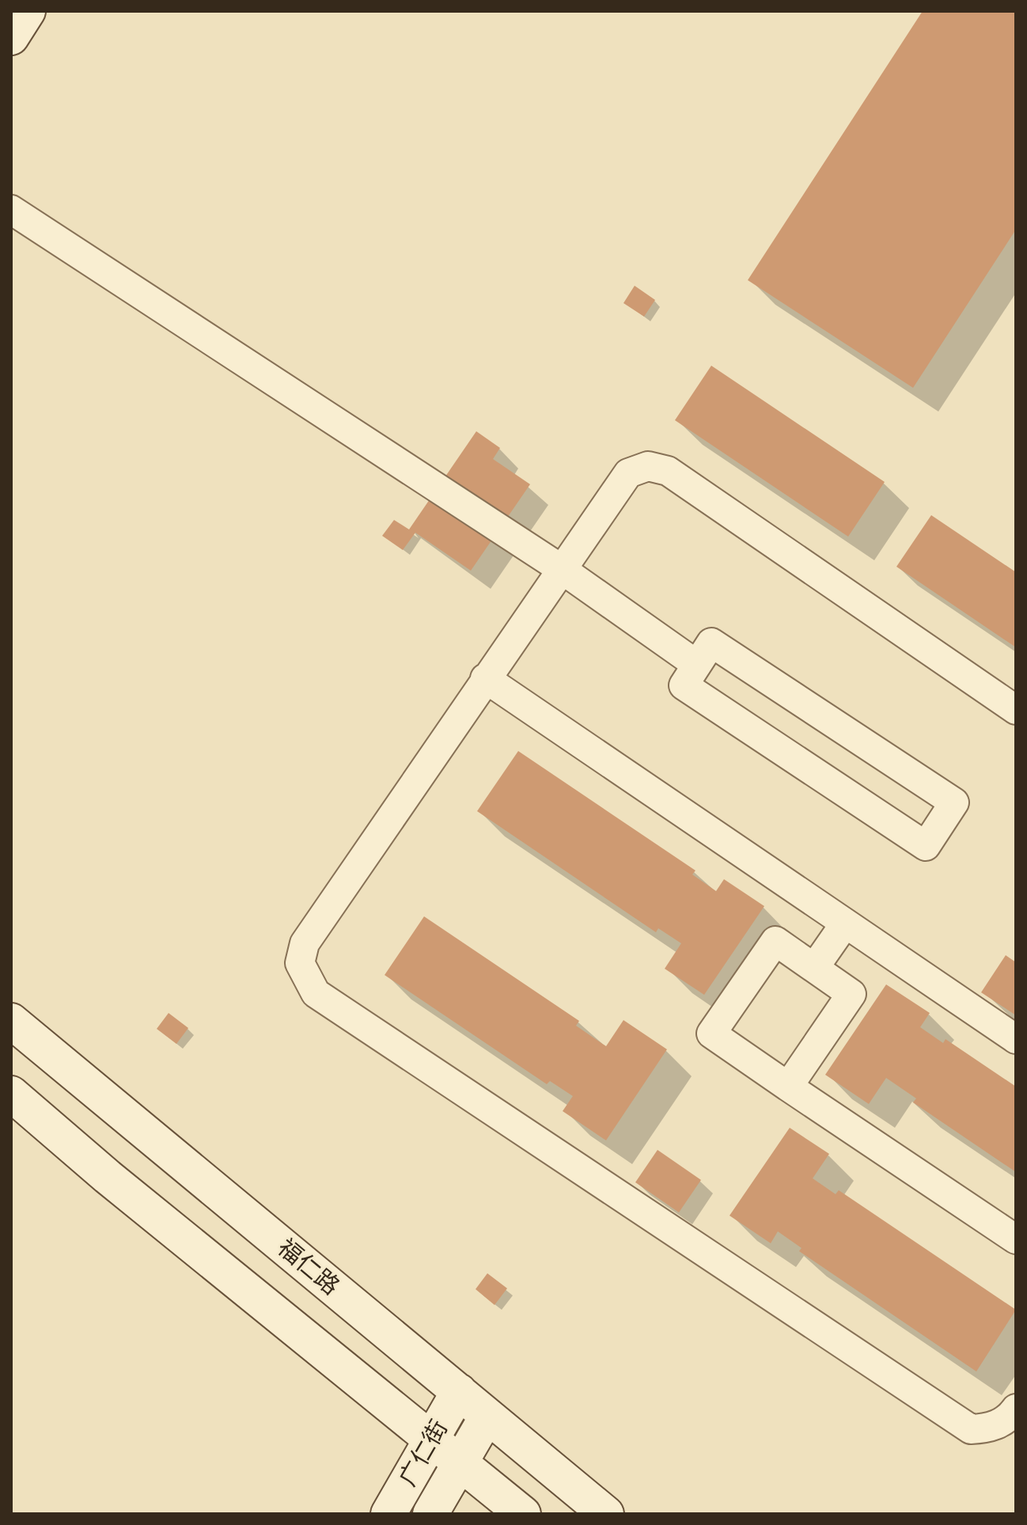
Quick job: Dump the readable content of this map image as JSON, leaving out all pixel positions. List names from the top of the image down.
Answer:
{
  "streets": {
    "main road": ["福仁路", "广仁街"]
  },
  "crossings": [
    ["福仁路", "广仁街"]
  ]
}
